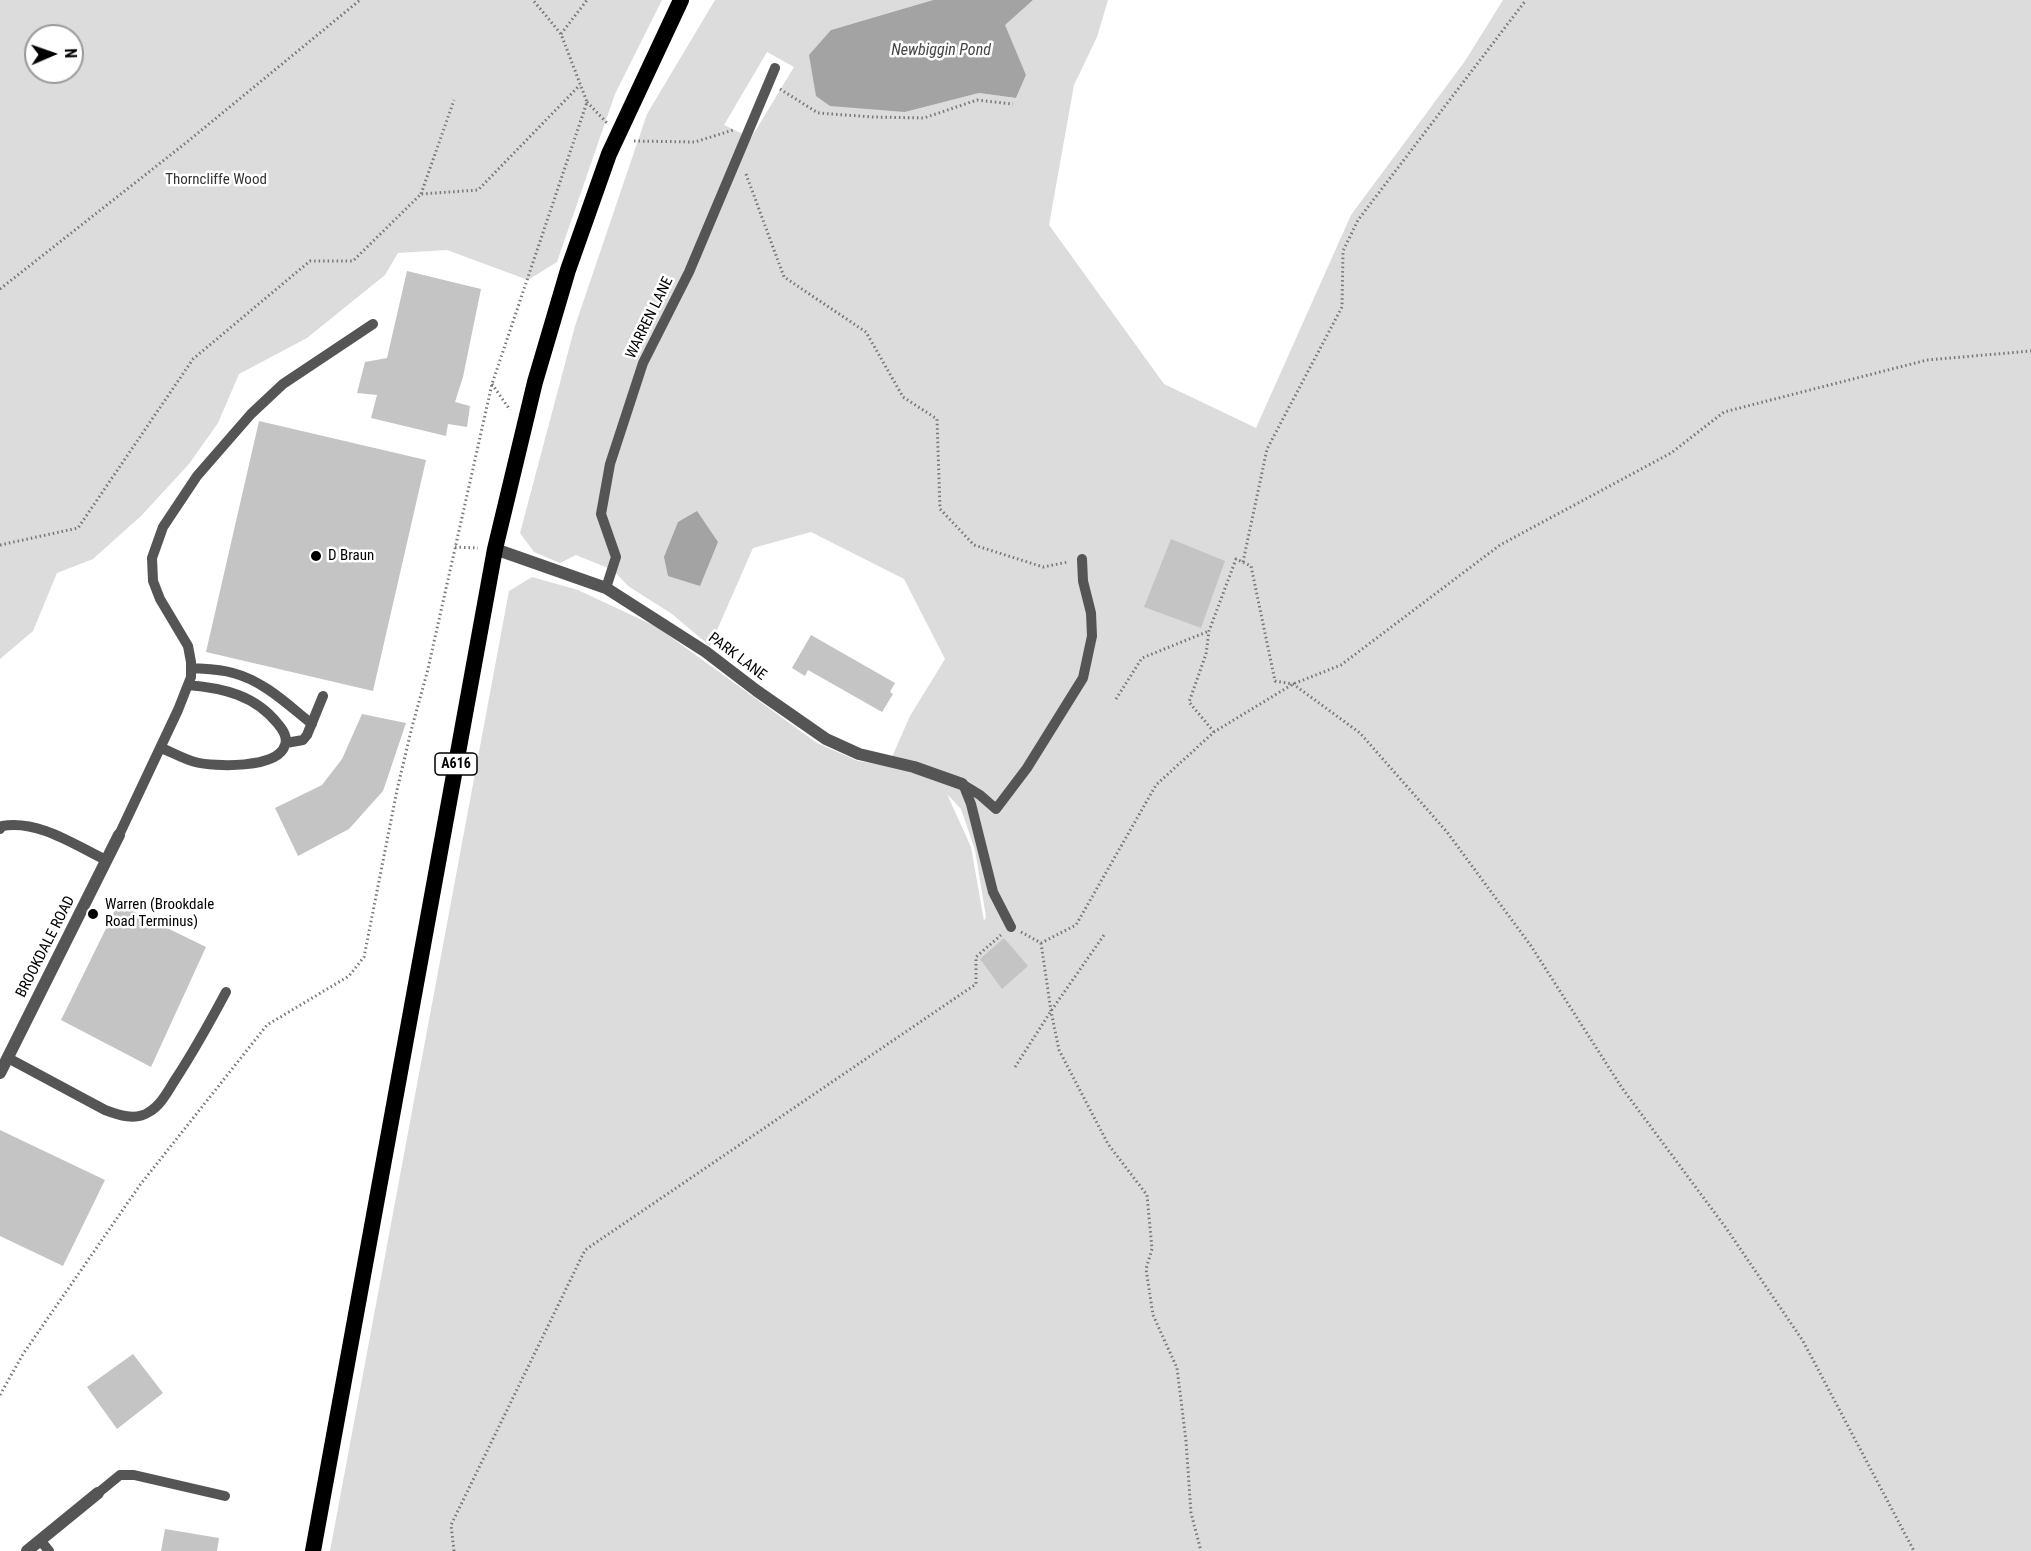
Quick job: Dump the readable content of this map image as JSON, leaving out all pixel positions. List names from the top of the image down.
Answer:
{
  "streets": {
    "highway": ["A616"],
    "street": ["PARK LANE", "BROOKDALE ROAD"],
    "lane": ["WARREN LANE"]
  },
  "crossings": [
    ["WARREN LANE", "PARK LANE"],
    ["PARK LANE", "A616"]
  ],
  "water": ["Newbiggin Pond"],
  "parks": ["Thorncliffe Wood"],
  "places": ["D Braun", "Warren (Brookdale Road Terminus)"],
  "north": "right"
}
